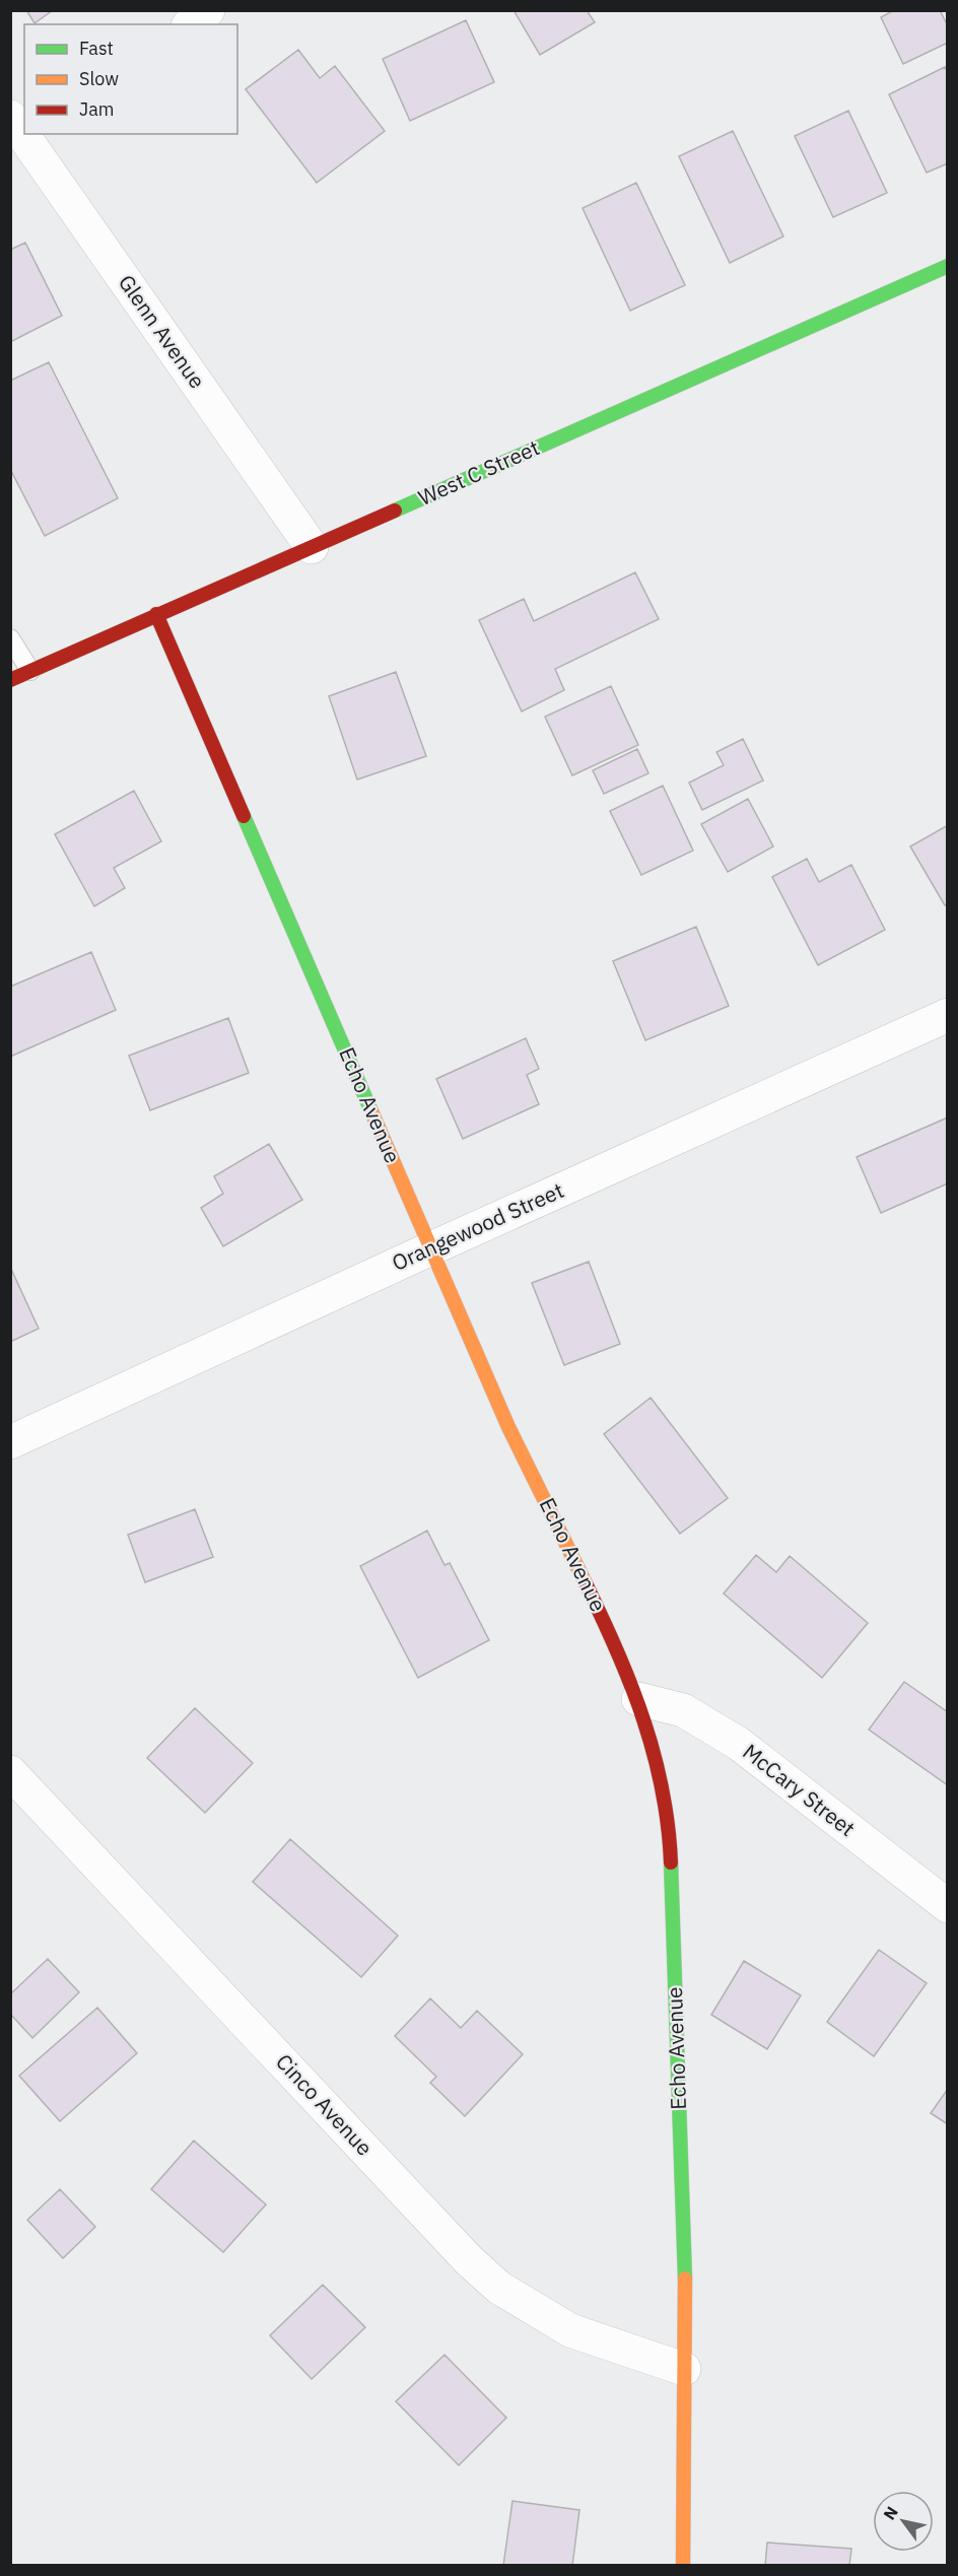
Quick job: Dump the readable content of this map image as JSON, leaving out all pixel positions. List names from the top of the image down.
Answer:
{
  "streets": {
    "street": [
      "Glenn Avenue",
      "West C Street",
      "Echo Avenue",
      "Orangewood Street",
      "McCary Street",
      "Cinco Avenue"
    ]
  },
  "crossings": [
    ["Glenn Avenue", "West C Street"],
    ["West C Street", "Echo Avenue"],
    ["Echo Avenue", "Orangewood Street"],
    ["Echo Avenue", "McCary Street"],
    ["Echo Avenue", "Cinco Avenue"]
  ],
  "legend": ["Fast", "Slow", "Jam"],
  "north": "top left"
}
